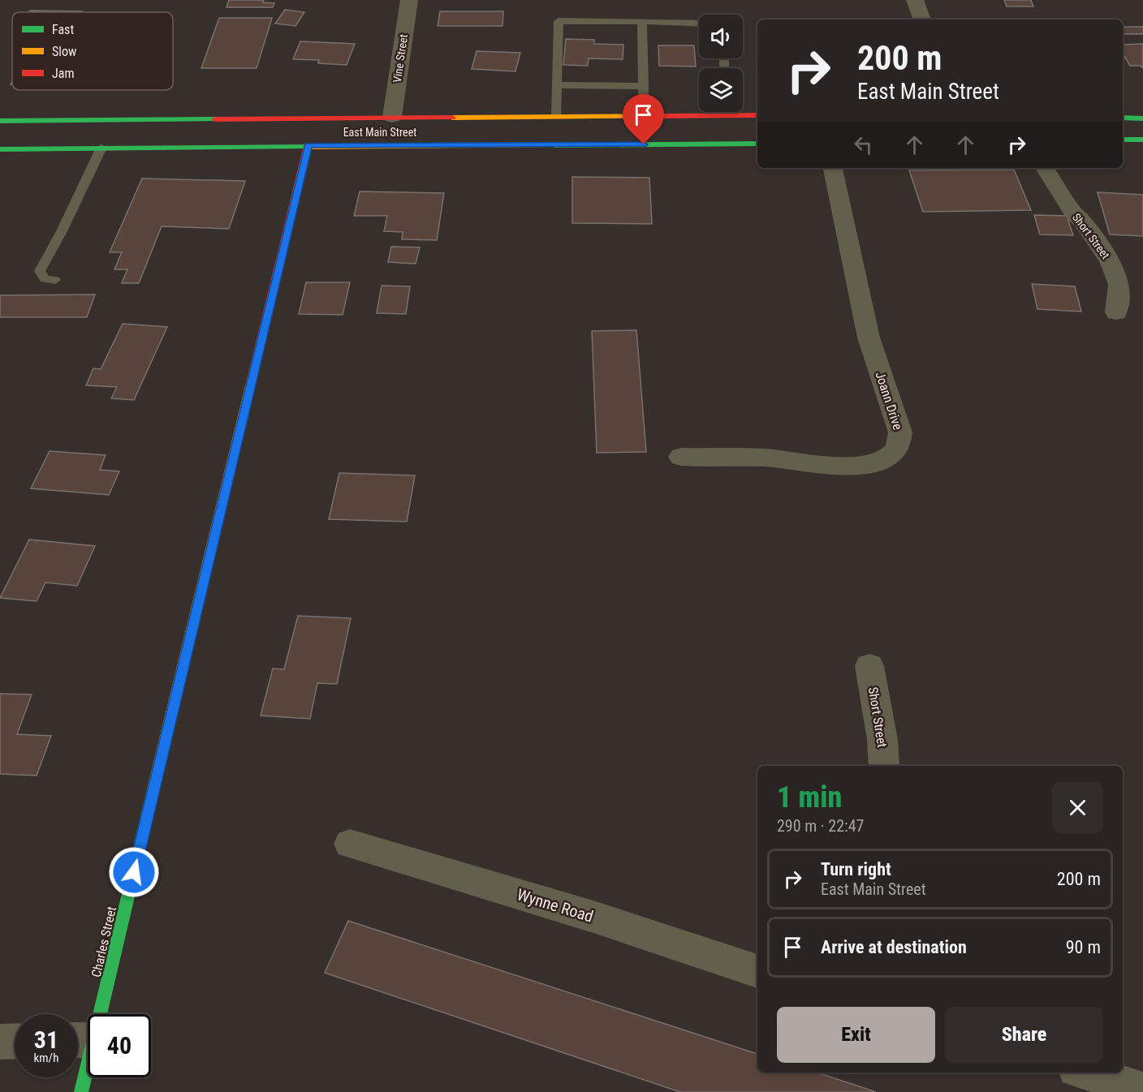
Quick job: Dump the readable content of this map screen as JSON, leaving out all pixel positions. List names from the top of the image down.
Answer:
{
  "streets": {
    "main road": ["East Main Street", "Charles Street"],
    "street": [
      "Vine Street",
      "Short Street",
      "Joann Drive",
      "Wynne Road"
    ]
  },
  "crossings": [
    ["Vine Street", "East Main Street"],
    ["East Main Street", "Charles Street"]
  ],
  "legend": ["Fast", "Slow", "Jam"],
  "page": {
    "turn": ["200 m", "East Main Street"],
    "heading": ["1 min", "290 m · 22:47"],
    "list": [
      {
        "name": "Turn right",
        "note": "East Main Street",
        "value": "200 m"
      },
      {
        "name": "Arrive at destination",
        "value": "90 m"
      }
    ],
    "buttons": ["Exit", "Share"],
    "speed": "31 km/h",
    "limit": "40"
  }
}
